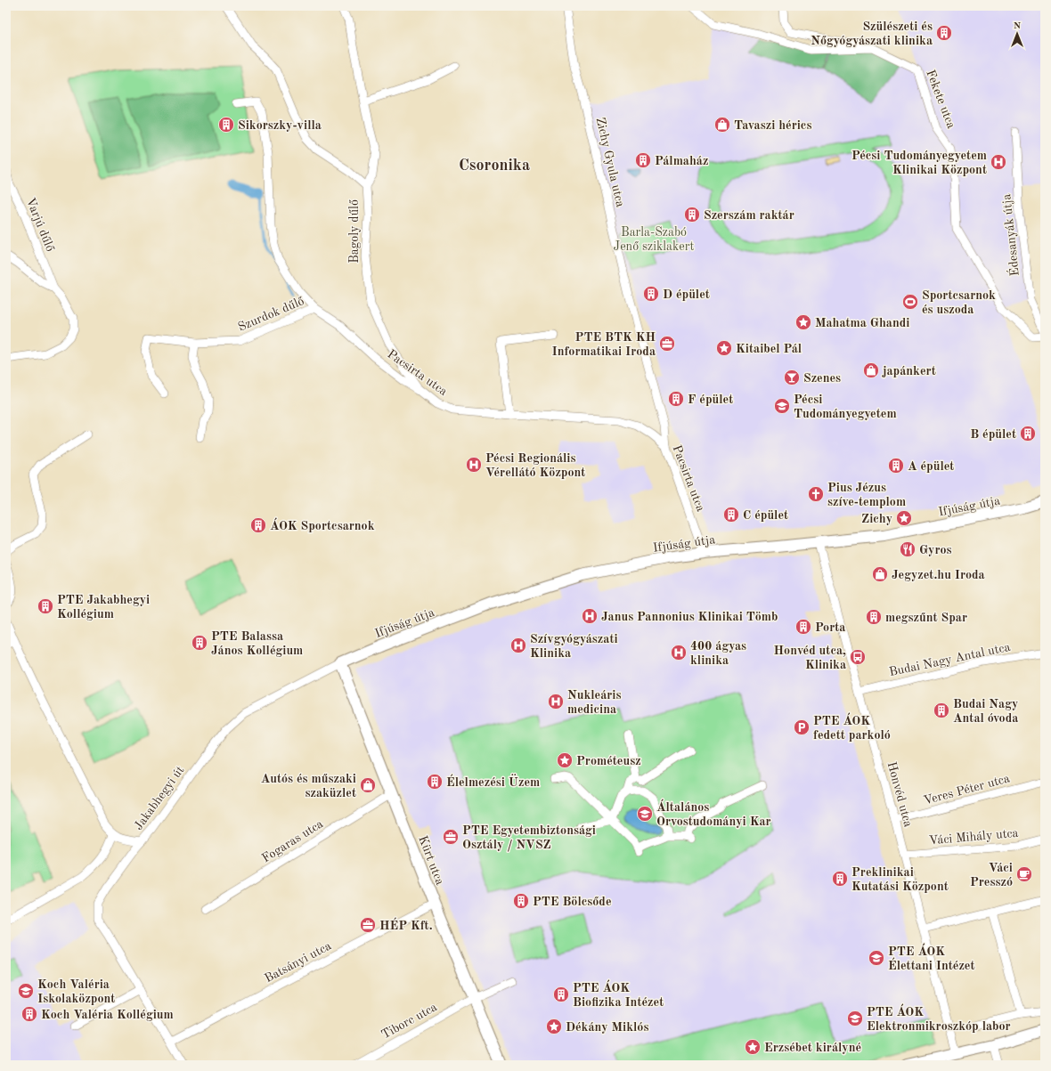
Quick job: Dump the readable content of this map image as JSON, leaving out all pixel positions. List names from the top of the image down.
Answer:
{
  "streets": {
    "street": [
      "Fekete utca",
      "Zichy Gyula utca",
      "Varjú dűlő",
      "Bagoly dűlő",
      "Édesanyák útja",
      "Szurdok dűlő",
      "Pacsirta utca",
      "Ifjúság útja",
      "Budai Nagy Antal utca",
      "Veres Péter utca",
      "Honvéd utca",
      "Jakabhegyi út",
      "Váci Mihály utca",
      "Fogaras utca",
      "Kürt utca",
      "Batsányi utca",
      "Tiborc utca"
    ]
  },
  "crossings": [
    ["Zichy Gyula utca", "Pacsirta utca"],
    ["Bagoly dűlő", "Pacsirta utca"],
    ["Szurdok dűlő", "Pacsirta utca"],
    ["Pacsirta utca", "Ifjúság útja"],
    ["Ifjúság útja", "Honvéd utca"],
    ["Ifjúság útja", "Jakabhegyi út"],
    ["Ifjúság útja", "Kürt utca"],
    ["Budai Nagy Antal utca", "Honvéd utca"],
    ["Veres Péter utca", "Honvéd utca"],
    ["Honvéd utca", "Váci Mihály utca"],
    ["Jakabhegyi út", "Kürt utca"],
    ["Fogaras utca", "Kürt utca"],
    ["Kürt utca", "Batsányi utca"],
    ["Kürt utca", "Tiborc utca"]
  ],
  "districts": ["Csoronika"],
  "parks": ["Barla-Szabó Jenő sziklakert"],
  "places": {
    "building": [
      "Szülészeti és Nőgyógyászati klinika",
      "Sikorszky-villa",
      "Pálmaház",
      "Szerszám raktár",
      "D épület",
      "F épület",
      "B épület",
      "A épület",
      "C épület",
      "ÁOK Sportcsarnok",
      "PTE Jakabhegyi Kollégium",
      "megszűnt Spar",
      "Porta",
      "PTE Balassa János Kollégium",
      "Budai Nagy Antal óvoda",
      "Élelmezési Üzem",
      "Preklinikai Kutatási Központ",
      "PTE Bölcsőde",
      "PTE ÁOK Biofizika Intézet",
      "Koch Valéria Kollégium"
    ],
    "shop": [
      "Tavaszi hérics",
      "japánkert",
      "Jegyzet.hu Iroda",
      "Autós és műszaki szaküzlet"
    ],
    "hospital": [
      "Pécsi Tudományegyetem Klinikai Központ",
      "Pécsi Regionális Vérellátó Központ",
      "Janus Pannonius Klinikai Tömb",
      "Szívgyógyászati Klinika",
      "400 ágyas klinika",
      "Nukleáris medicina"
    ],
    "sports": ["Sportcsarnok és uszoda"],
    "place": [
      "Mahatma Ghandi",
      "Kitaibel Pál",
      "Zichy",
      "Prométeusz",
      "Dékány Miklós",
      "Erzsébet királyné"
    ],
    "office": ["PTE BTK KH Informatikai Iroda", "PTE Egyetembiztonsági Osztály / NVSZ", "HÉP Kft."],
    "bar": ["Szenes"],
    "school or university": [
      "Pécsi Tudományegyetem",
      "Általános Orvostudományi Kar",
      "PTE ÁOK Élettani Intézet",
      "Koch Valéria Iskolaközpont",
      "PTE ÁOK Elektronmikroszkóp labor"
    ],
    "church": ["Pius Jézus szíve-templom"],
    "restaurant": ["Gyros"],
    "bus stop": ["Honvéd utca, Klinika"],
    "parking": ["PTE ÁOK fedett parkoló"],
    "cafe": ["Váci Presszó"]
  },
  "north": "top"
}
